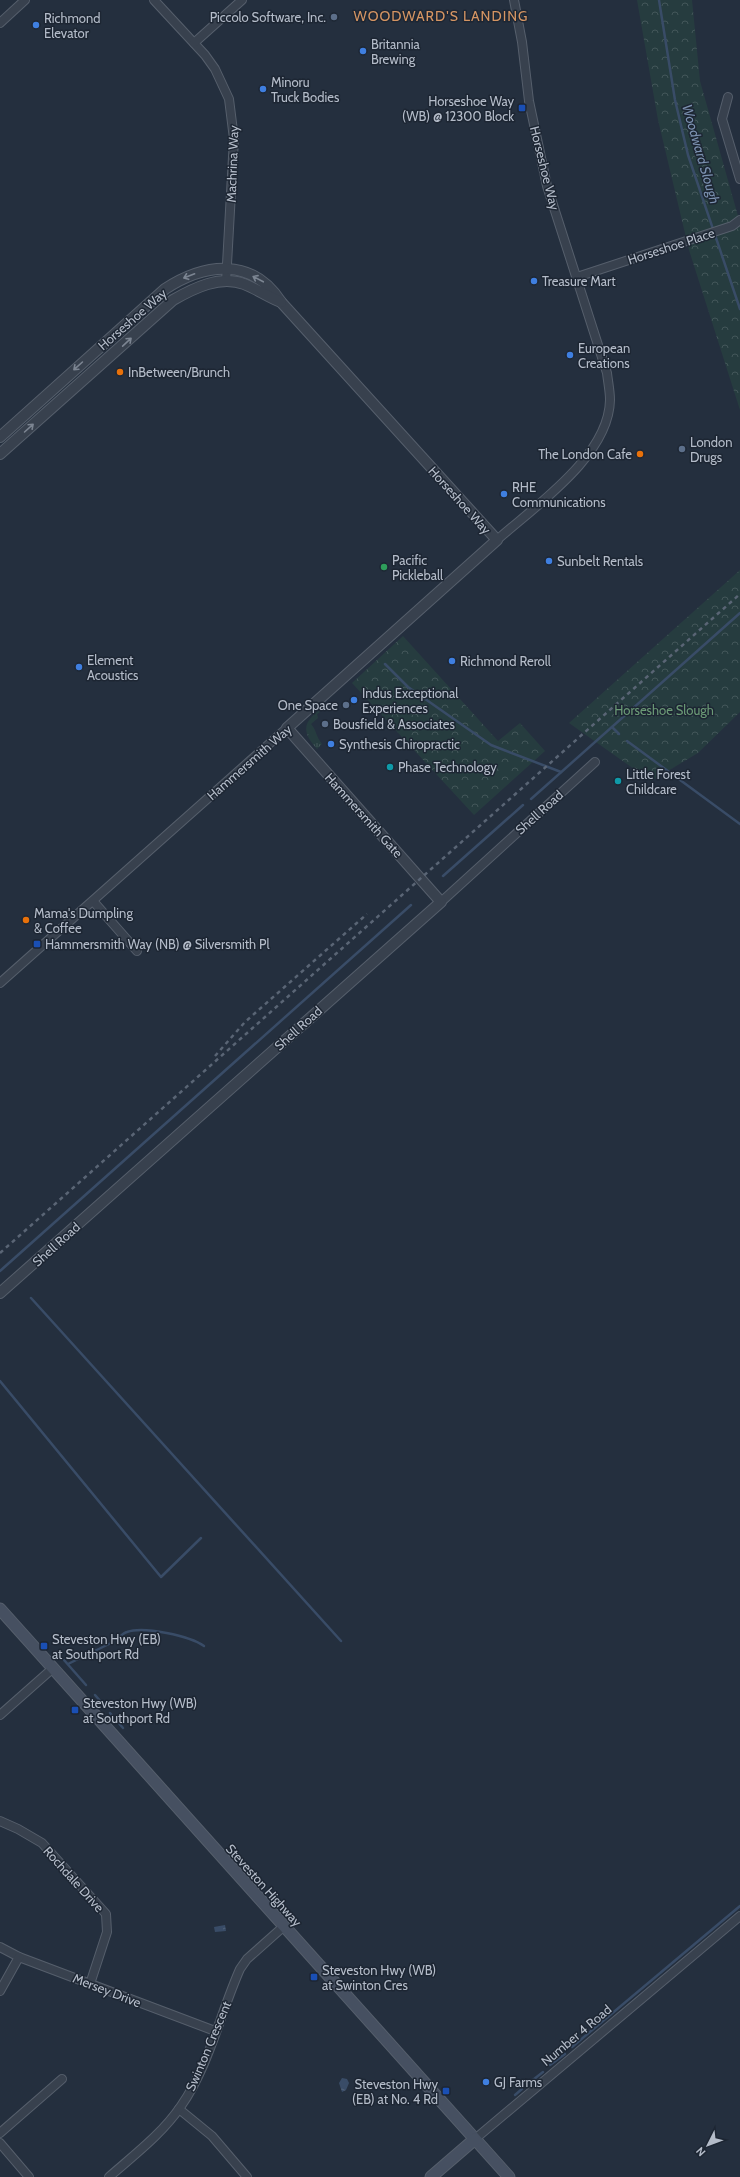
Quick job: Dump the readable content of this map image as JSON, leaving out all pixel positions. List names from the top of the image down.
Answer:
{
  "streets": {
    "main road": ["Steveston Highway", "Number 4 Road"],
    "street": [
      "Machrina Way",
      "Horseshoe Way",
      "Horseshoe Place",
      "Hammersmith Way",
      "Shell Road",
      "Hammersmith Gate",
      "Rochdale Drive",
      "Mersey Drive",
      "Swinton Crescent"
    ]
  },
  "crossings": [
    ["Machrina Way", "Horseshoe Way"],
    ["Horseshoe Way", "Horseshoe Place"],
    ["Horseshoe Way", "Hammersmith Way"],
    ["Hammersmith Way", "Hammersmith Gate"],
    ["Shell Road", "Hammersmith Gate"],
    ["Rochdale Drive", "Mersey Drive"],
    ["Steveston Highway", "Number 4 Road"],
    ["Steveston Highway", "Swinton Crescent"],
    ["Mersey Drive", "Swinton Crescent"]
  ],
  "districts": ["WOODWARD'S LANDING"],
  "water": ["Woodward Slough"],
  "parks": ["Horseshoe Slough"],
  "places": {
    "other": [
      "Piccolo Software, Inc.",
      "Richmond Elevator",
      "Britannia Brewing",
      "Minoru Truck Bodies",
      "Treasure Mart",
      "European Creations",
      "InBetween/Brunch",
      "London Drugs",
      "The London Cafe",
      "RHE Communications",
      "Sunbelt Rentals",
      "Pacific Pickleball",
      "Richmond Reroll",
      "Element Acoustics",
      "Indus Exceptional Experiences",
      "One Space",
      "Bousfield & Associates",
      "Synthesis Chiropractic",
      "Phase Technology",
      "Little Forest Childcare",
      "Mama's Dumpling & Coffee",
      "GJ Farms"
    ],
    "transit": [
      "Horseshoe Way (WB) @ 12300 Block",
      "Hammersmith Way (NB) @ Silversmith Pl",
      "Steveston Hwy (EB) at Southport Rd",
      "Steveston Hwy (WB) at Southport Rd",
      "Steveston Hwy (WB) at Swinton Cres",
      "Steveston Hwy (EB) at No. 4 Rd"
    ]
  },
  "north": "bottom left"
}
